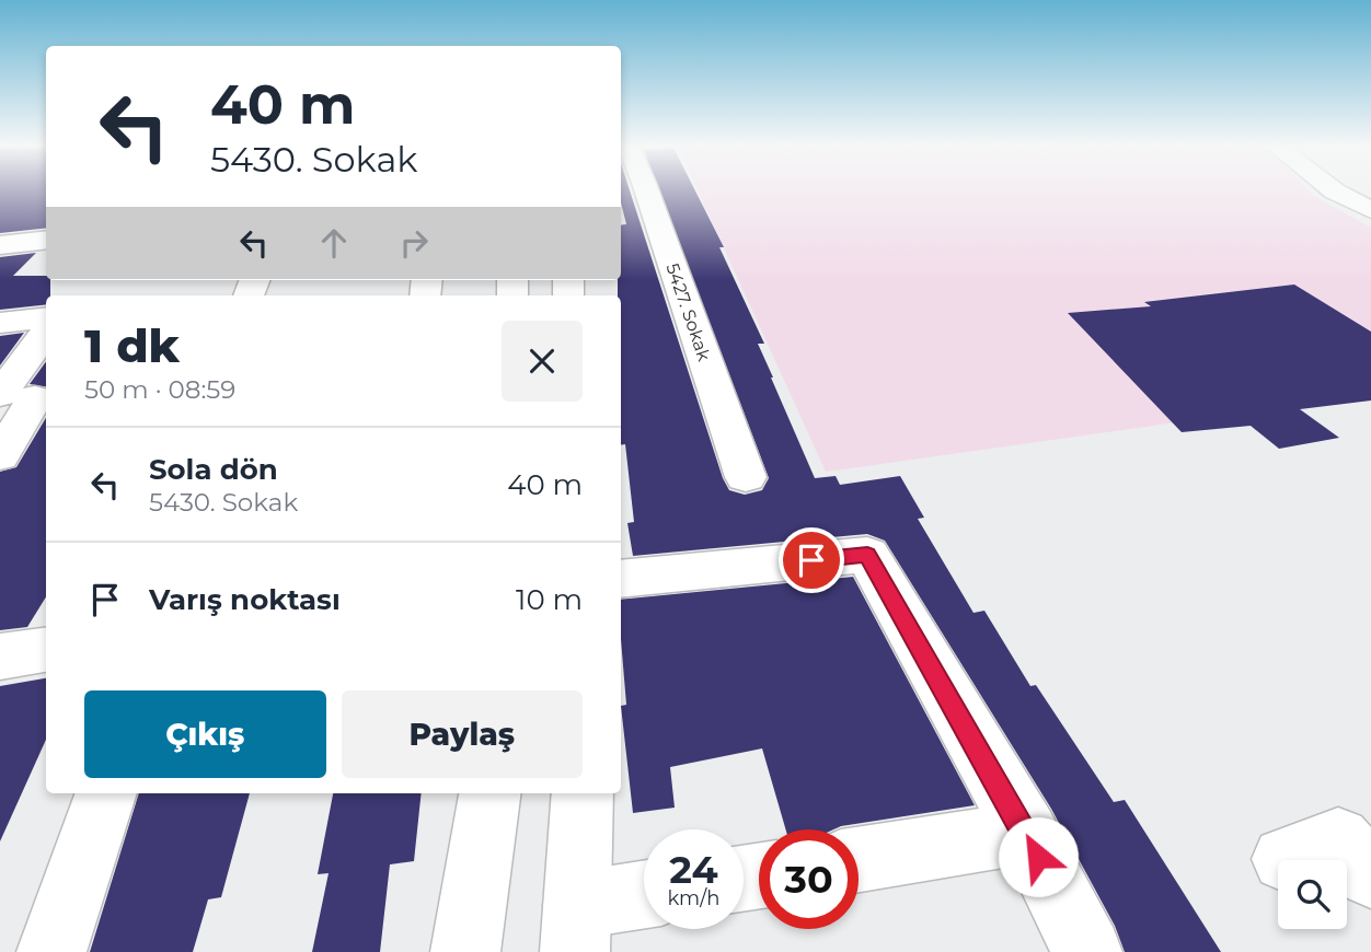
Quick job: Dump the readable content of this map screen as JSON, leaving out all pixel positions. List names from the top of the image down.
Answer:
{
  "streets": {
    "street": ["5427. Sokak"]
  },
  "page": {
    "turn": ["40 m", "5430. Sokak"],
    "heading": ["1 dk", "50 m · 08:59"],
    "list": [
      {
        "name": "Sola dön",
        "note": "5430. Sokak",
        "value": "40 m"
      },
      {
        "name": "Varış noktası",
        "value": "10 m"
      }
    ],
    "buttons": ["Çıkış", "Paylaş"],
    "speed": "24 km/h",
    "limit": "30"
  }
}
